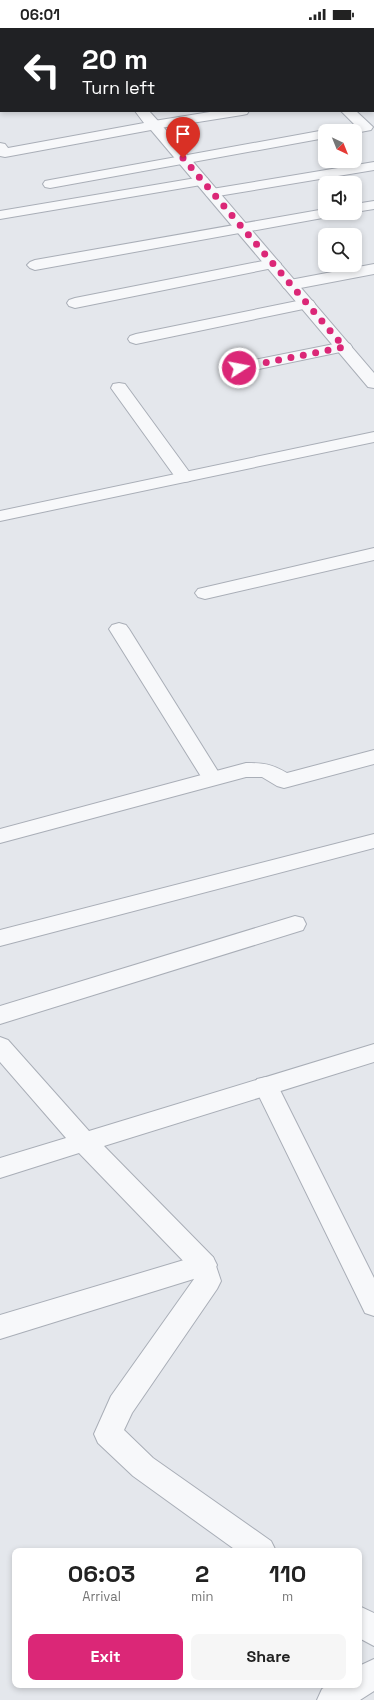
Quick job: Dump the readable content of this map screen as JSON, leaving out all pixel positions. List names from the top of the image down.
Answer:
{
  "north": "bottom right",
  "page": {
    "status": "06:01",
    "turn": ["20 m", "Turn left"],
    "eta": [
      "06:03",
      "Arrival",
      "2",
      "min",
      "110",
      "m"
    ],
    "buttons": ["Exit", "Share"]
  }
}
